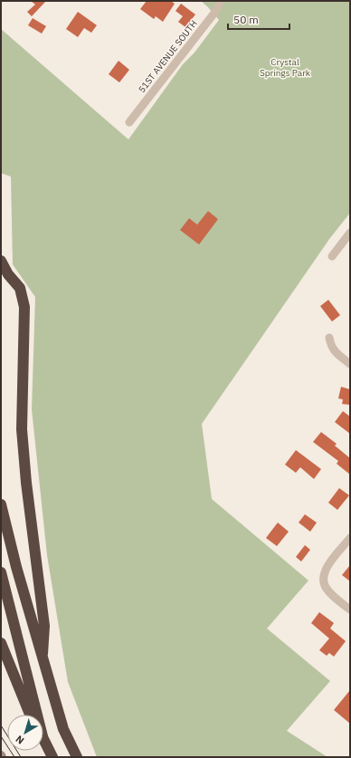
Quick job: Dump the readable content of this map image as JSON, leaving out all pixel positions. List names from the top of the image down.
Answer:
{
  "streets": {
    "street": ["51ST AVENUE SOUTH"]
  },
  "parks": ["Crystal Springs Park"],
  "scale_bar": "50 m",
  "north": "bottom left"
}
